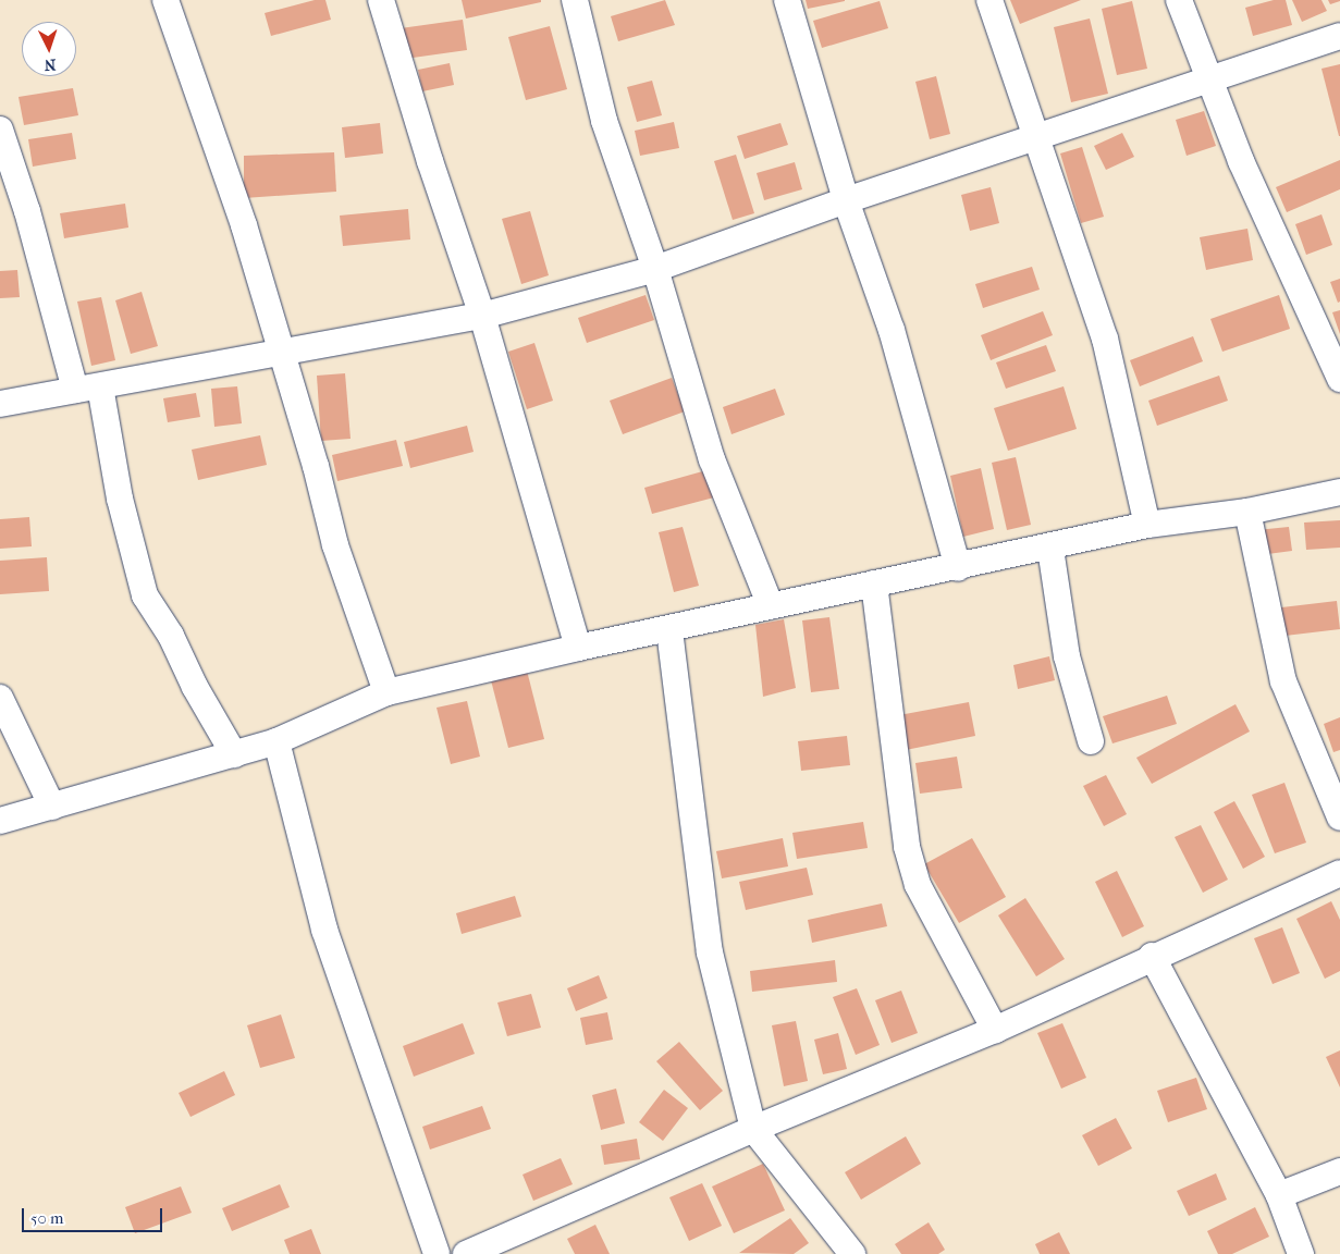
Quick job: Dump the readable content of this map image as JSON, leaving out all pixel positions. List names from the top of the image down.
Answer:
{
  "scale_bar": "50 m",
  "north": "bottom"
}
